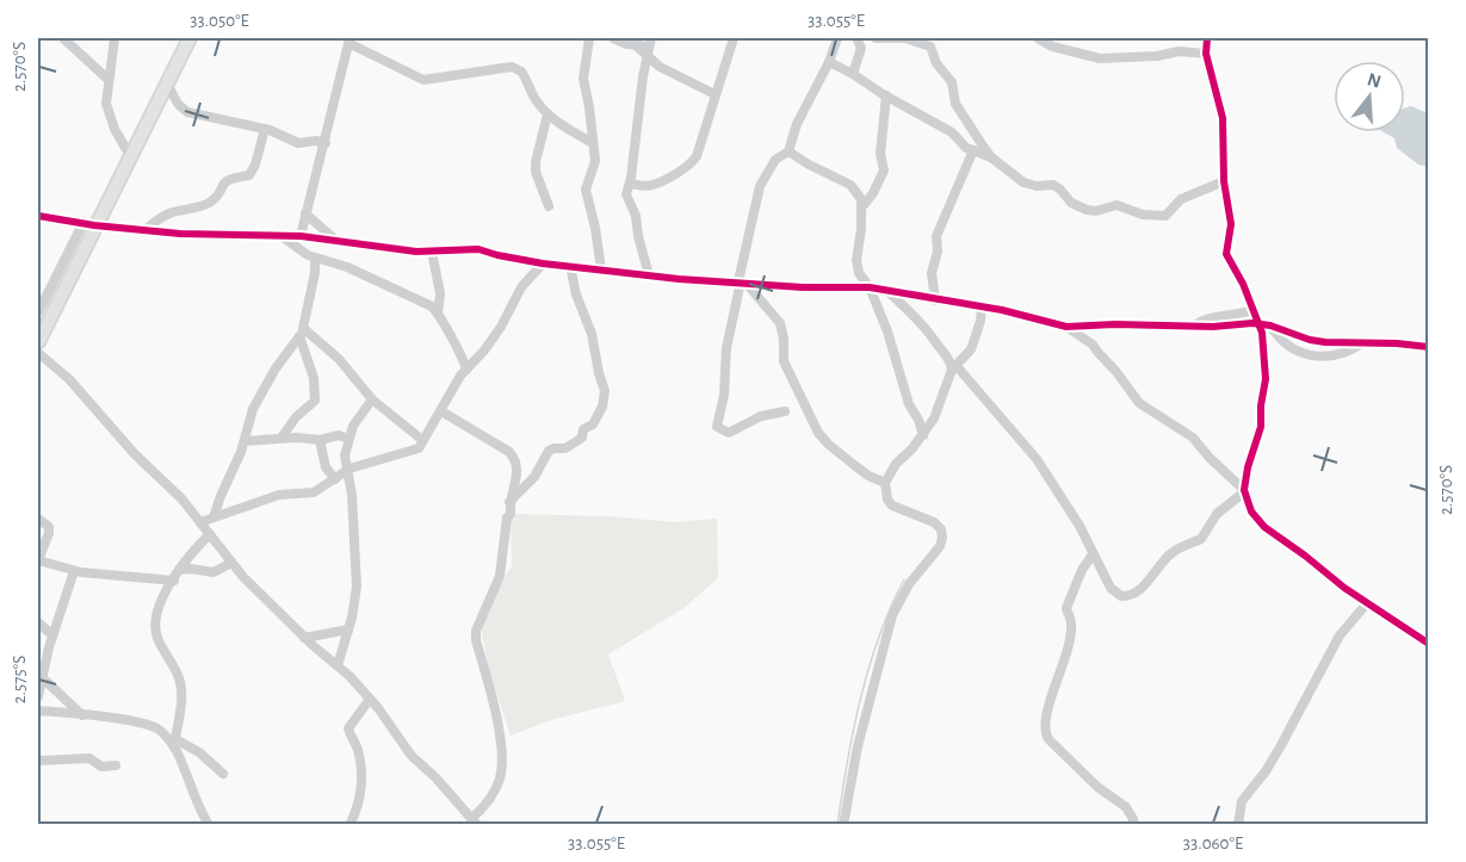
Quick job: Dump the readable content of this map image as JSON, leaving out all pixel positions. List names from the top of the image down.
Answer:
{
  "north": "top",
  "coordinates": [
    "33.050°E",
    "33.055°E",
    "2.570°S",
    "2.575°S",
    "33.060°E"
  ]
}
